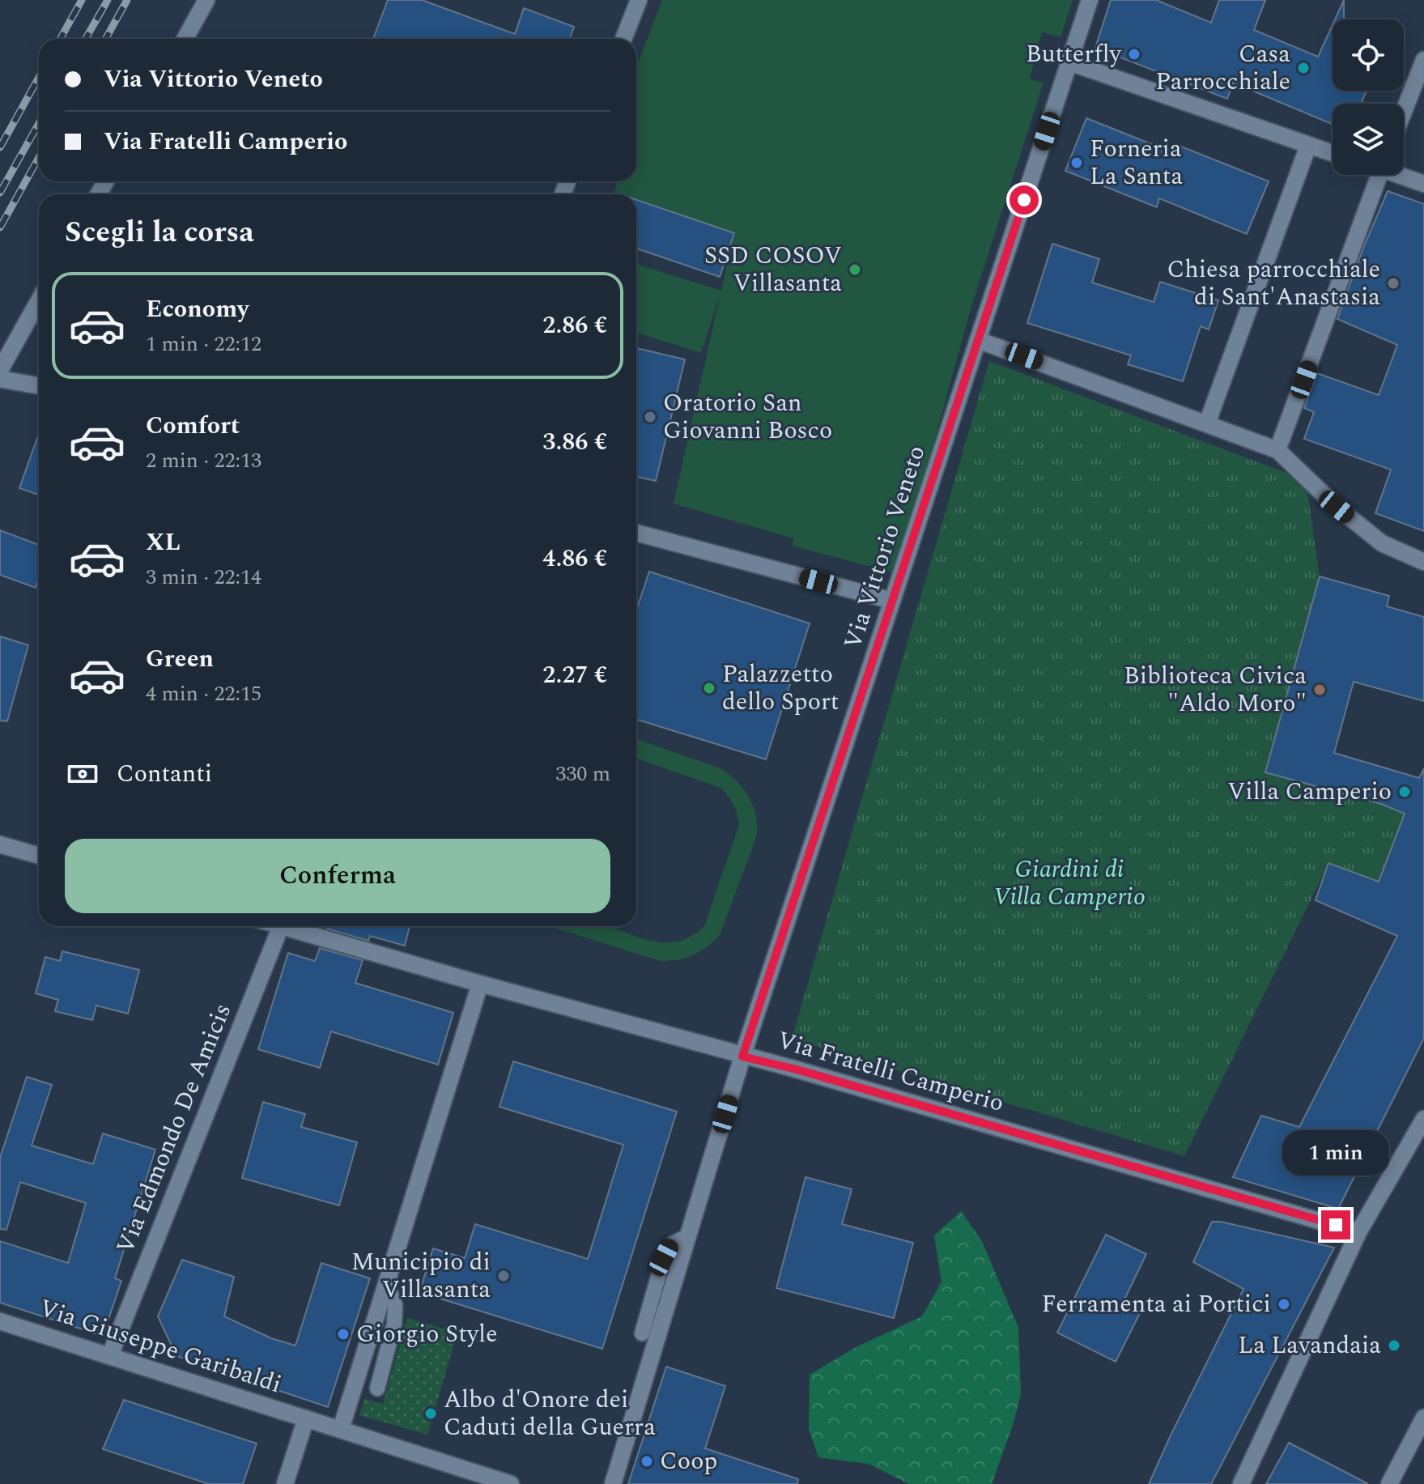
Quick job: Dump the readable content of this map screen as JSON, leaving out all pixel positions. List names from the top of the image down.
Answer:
{
  "streets": {
    "street": [
      "Via Vittorio Veneto",
      "Via Fratelli Camperio",
      "Via Edmondo De Amicis",
      "Via Giuseppe Garibaldi"
    ]
  },
  "crossings": [
    ["Via Vittorio Veneto", "Via Fratelli Camperio"],
    ["Via Edmondo De Amicis", "Via Giuseppe Garibaldi"]
  ],
  "parks": ["Giardini di Villa Camperio"],
  "places": [
    "Butterfly",
    "Casa Parrocchiale",
    "Forneria La Santa",
    "SSD COSOV Villasanta",
    "Chiesa parrocchiale di Sant'Anastasia",
    "Oratorio San Giovanni Bosco",
    "Palazzetto dello Sport",
    "Biblioteca Civica \"Aldo Moro\"",
    "Villa Camperio",
    "Municipio di Villasanta",
    "Ferramenta ai Portici",
    "Giorgio Style",
    "La Lavandaia",
    "Albo d'Onore dei Caduti della Guerra",
    "Coop"
  ],
  "page": {
    "banner": ["Via Vittorio Veneto", "Via Fratelli Camperio"],
    "heading": "Scegli la corsa",
    "list": [
      {
        "name": "Economy",
        "note": "1 min · 22:12",
        "value": "2.86 €"
      },
      {
        "name": "Comfort",
        "note": "2 min · 22:13",
        "value": "3.86 €"
      },
      {
        "name": "XL",
        "note": "3 min · 22:14",
        "value": "4.86 €"
      },
      {
        "name": "Green",
        "note": "4 min · 22:15",
        "value": "2.27 €"
      }
    ],
    "pay": ["Contanti", "330 m"],
    "buttons": "Conferma",
    "bubble": "1 min"
  }
}
